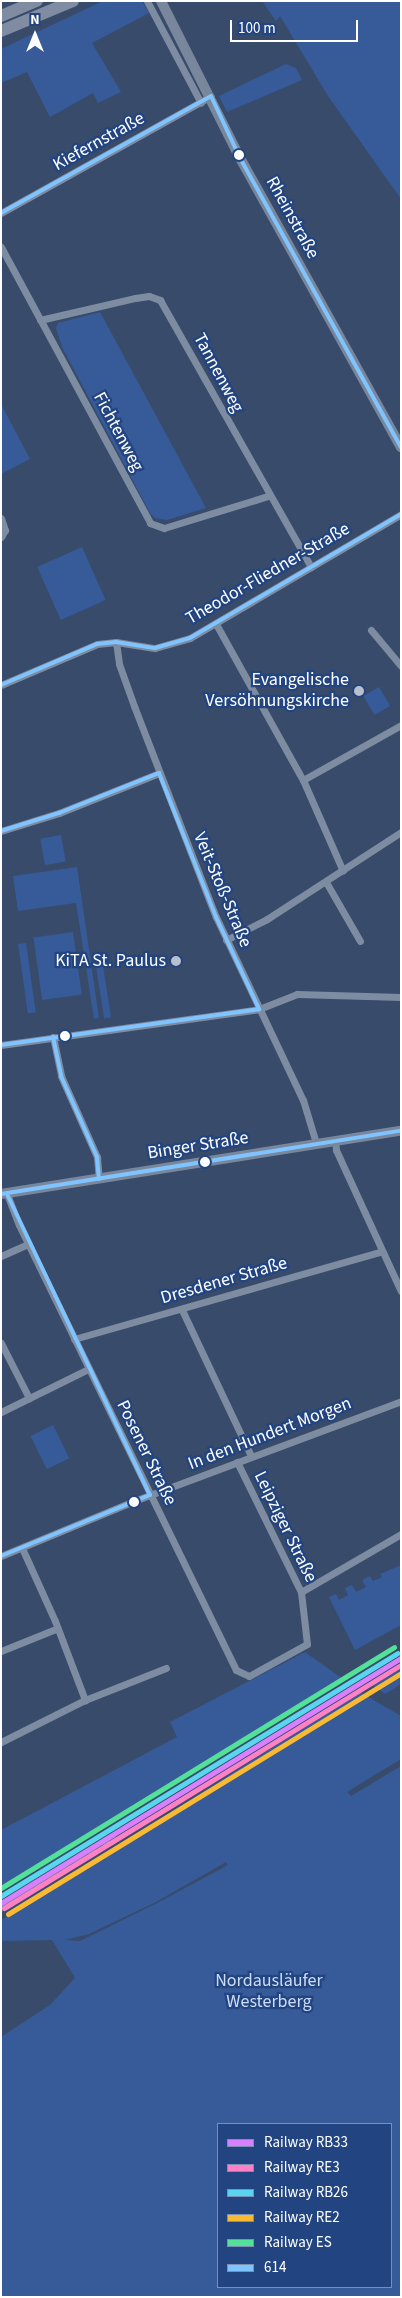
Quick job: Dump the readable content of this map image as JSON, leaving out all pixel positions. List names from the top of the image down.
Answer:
{
  "streets": {
    "main road": ["Rheinstraße", "Binger Straße"],
    "street": [
      "Kiefernstraße",
      "Tannenweg",
      "Fichtenweg",
      "Theodor-Fliedner-Straße",
      "Veit-Stoß-Straße",
      "Dresdener Straße",
      "In den Hundert Morgen",
      "Posener Straße",
      "Leipziger Straße"
    ]
  },
  "crossings": [
    ["Kiefernstraße", "Rheinstraße"],
    ["Tannenweg", "Fichtenweg"],
    ["Tannenweg", "Theodor-Fliedner-Straße"],
    ["Theodor-Fliedner-Straße", "Veit-Stoß-Straße"],
    ["Veit-Stoß-Straße", "Binger Straße"],
    ["Binger Straße", "Posener Straße"],
    ["Dresdener Straße", "Posener Straße"],
    ["In den Hundert Morgen", "Posener Straße"],
    ["In den Hundert Morgen", "Leipziger Straße"],
    ["Posener Straße", "Leipziger Straße"]
  ],
  "parks": ["Nordausläufer Westerberg"],
  "places": ["Evangelische Versöhnungskirche", "KiTA St. Paulus"],
  "lines": [
    "transit line 614",
    "rail line ES",
    "rail line RB26",
    "rail line RB33",
    "rail line RE3",
    "rail line RE2"
  ],
  "legend": [
    "Railway RB33",
    "Railway RE3",
    "Railway RB26",
    "Railway RE2",
    "Railway ES",
    "614"
  ],
  "scale_bar": "100 m",
  "north": "top"
}
